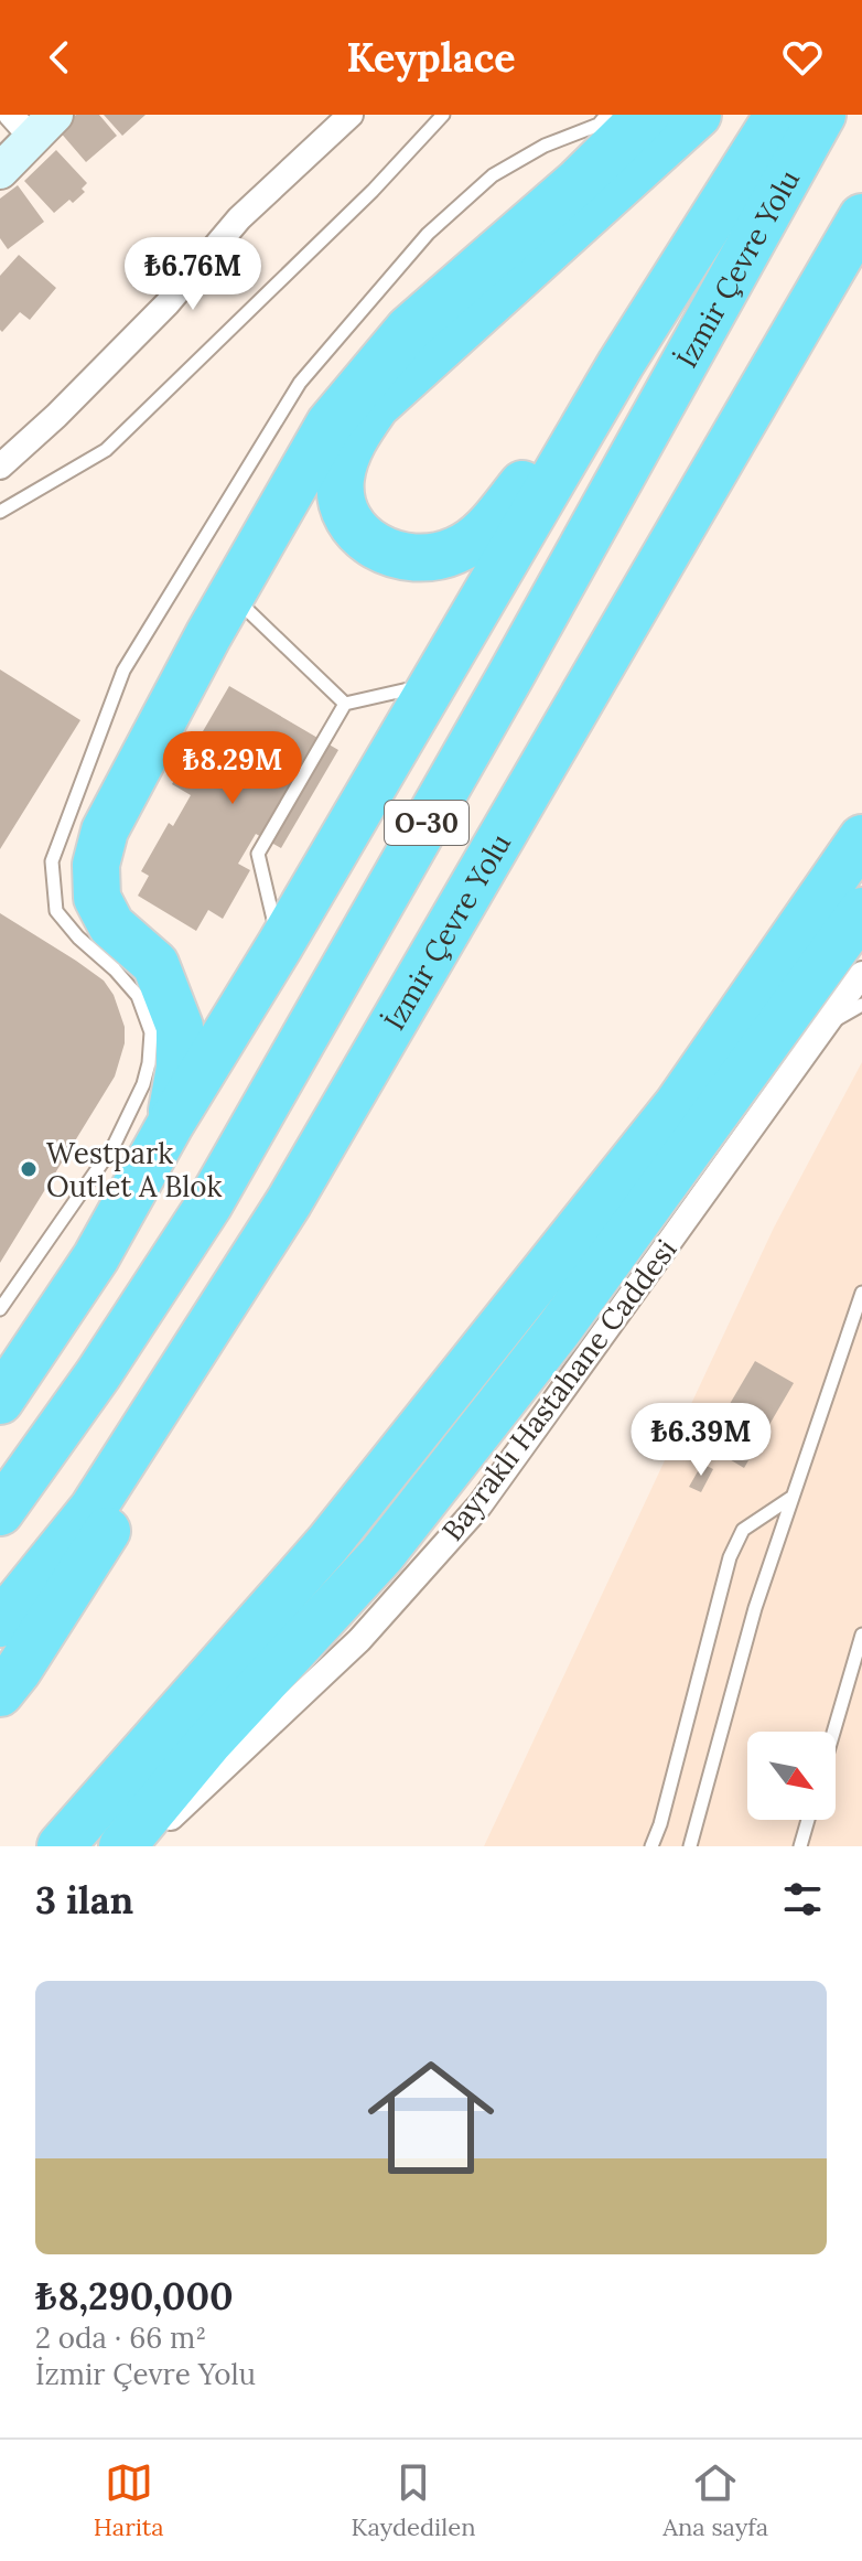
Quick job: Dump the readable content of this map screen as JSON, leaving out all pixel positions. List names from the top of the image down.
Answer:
{
  "streets": {
    "highway": ["İzmir Çevre Yolu", "O-30"],
    "street": ["Bayraklı Hastahane Caddesi"]
  },
  "places": ["Westpark Outlet A Blok"],
  "north": "bottom right",
  "page": {
    "header": "Keyplace",
    "price": ["₺6.76M", "₺8.29M", "₺6.39M"],
    "heading": "3 ilan",
    "list": [
      {
        "name": "₺8,290,000",
        "note": "2 oda · 66 m² · İzmir Çevre Yolu"
      }
    ],
    "tabs": ["Harita", "Kaydedilen", "Ana sayfa"]
  }
}
